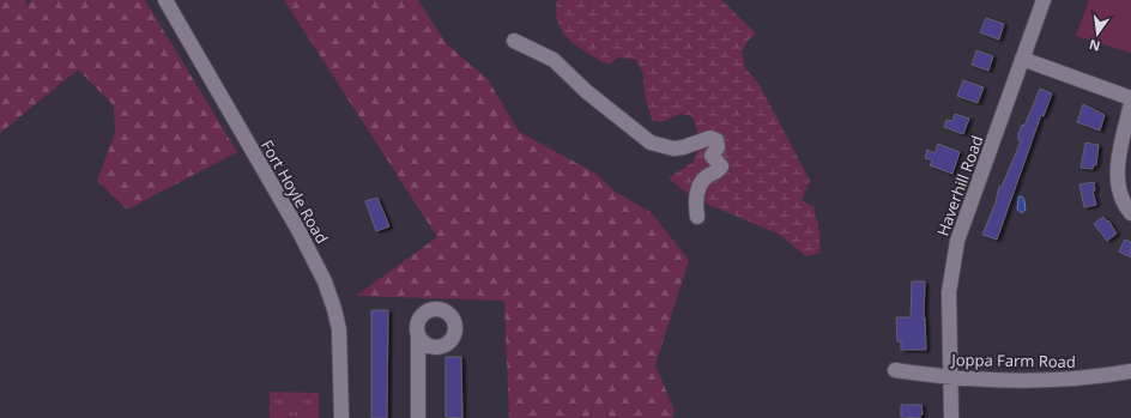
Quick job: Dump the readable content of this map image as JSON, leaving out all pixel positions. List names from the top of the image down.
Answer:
{
  "streets": {
    "street": ["Haverhill Road", "Fort Hoyle Road", "Joppa Farm Road"]
  },
  "crossings": [
    ["Haverhill Road", "Joppa Farm Road"]
  ],
  "north": "bottom"
}
